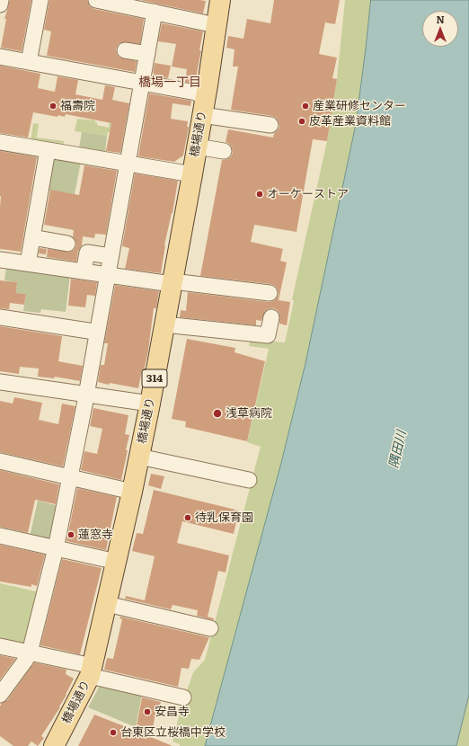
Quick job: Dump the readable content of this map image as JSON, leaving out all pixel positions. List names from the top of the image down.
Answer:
{
  "streets": {
    "main road": ["橋場通り", "314"]
  },
  "districts": ["橋場一丁目"],
  "water": ["隅田川"],
  "places": [
    "福壽院",
    "産業研修センター",
    "皮革産業資料館",
    "オーケーストア",
    "浅草病院",
    "待乳保育園",
    "蓮窓寺",
    "安昌寺",
    "台東区立桜橋中学校"
  ],
  "north": "top"
}
